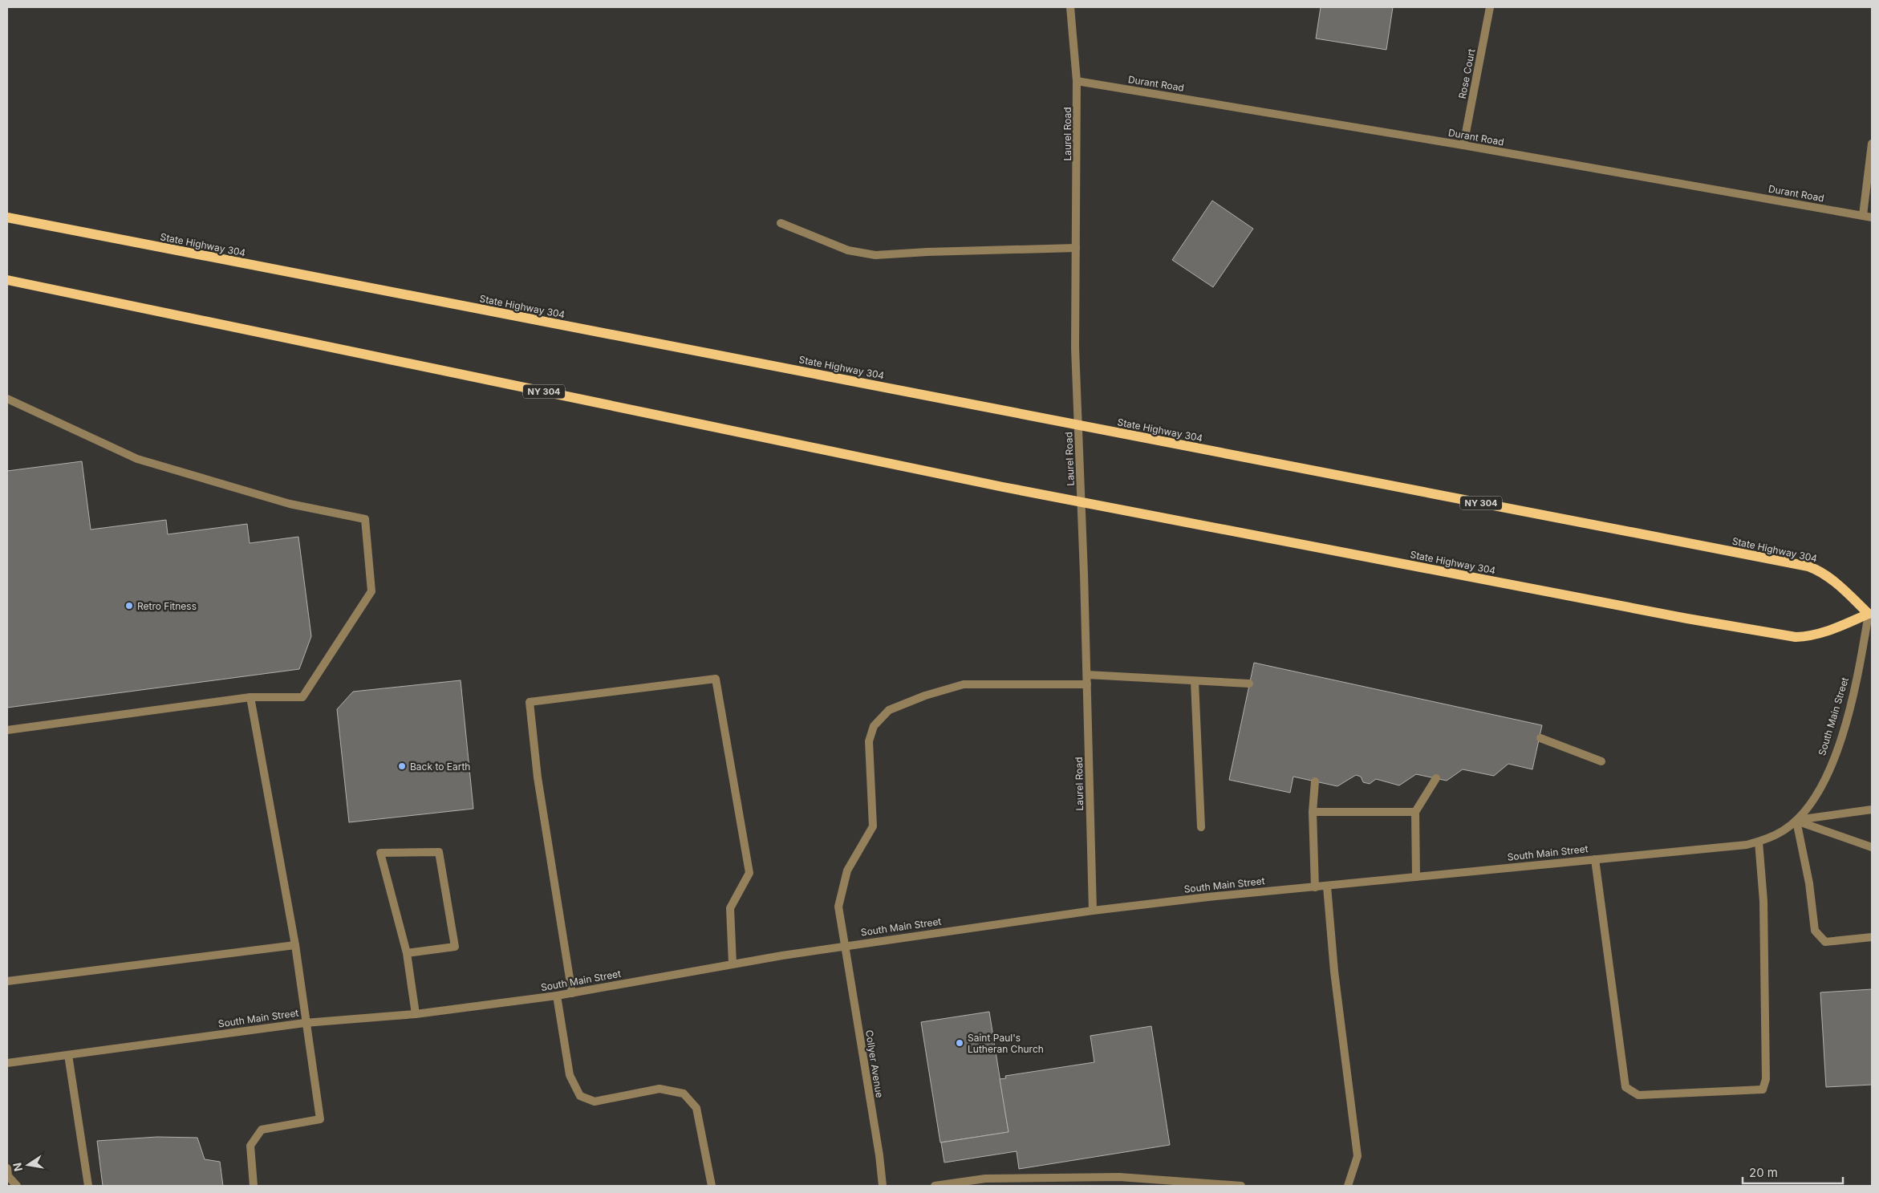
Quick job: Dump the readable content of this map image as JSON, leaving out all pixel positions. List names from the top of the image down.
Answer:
{
  "streets": {
    "main road": ["State Highway 304", "NY 304"],
    "street": [
      "Rose Court",
      "Durant Road",
      "Laurel Road",
      "South Main Street",
      "Collyer Avenue"
    ]
  },
  "crossings": [
    ["Rose Court", "Durant Road"],
    ["Durant Road", "Laurel Road"],
    ["Laurel Road", "State Highway 304"],
    ["Laurel Road", "South Main Street"],
    ["Laurel Road", "Collyer Avenue"],
    ["State Highway 304", "South Main Street"],
    ["South Main Street", "Collyer Avenue"]
  ],
  "places": ["Retro Fitness", "Back to Earth", "Saint Paul's Lutheran Church"],
  "scale_bar": "20 m",
  "north": "left"
}
